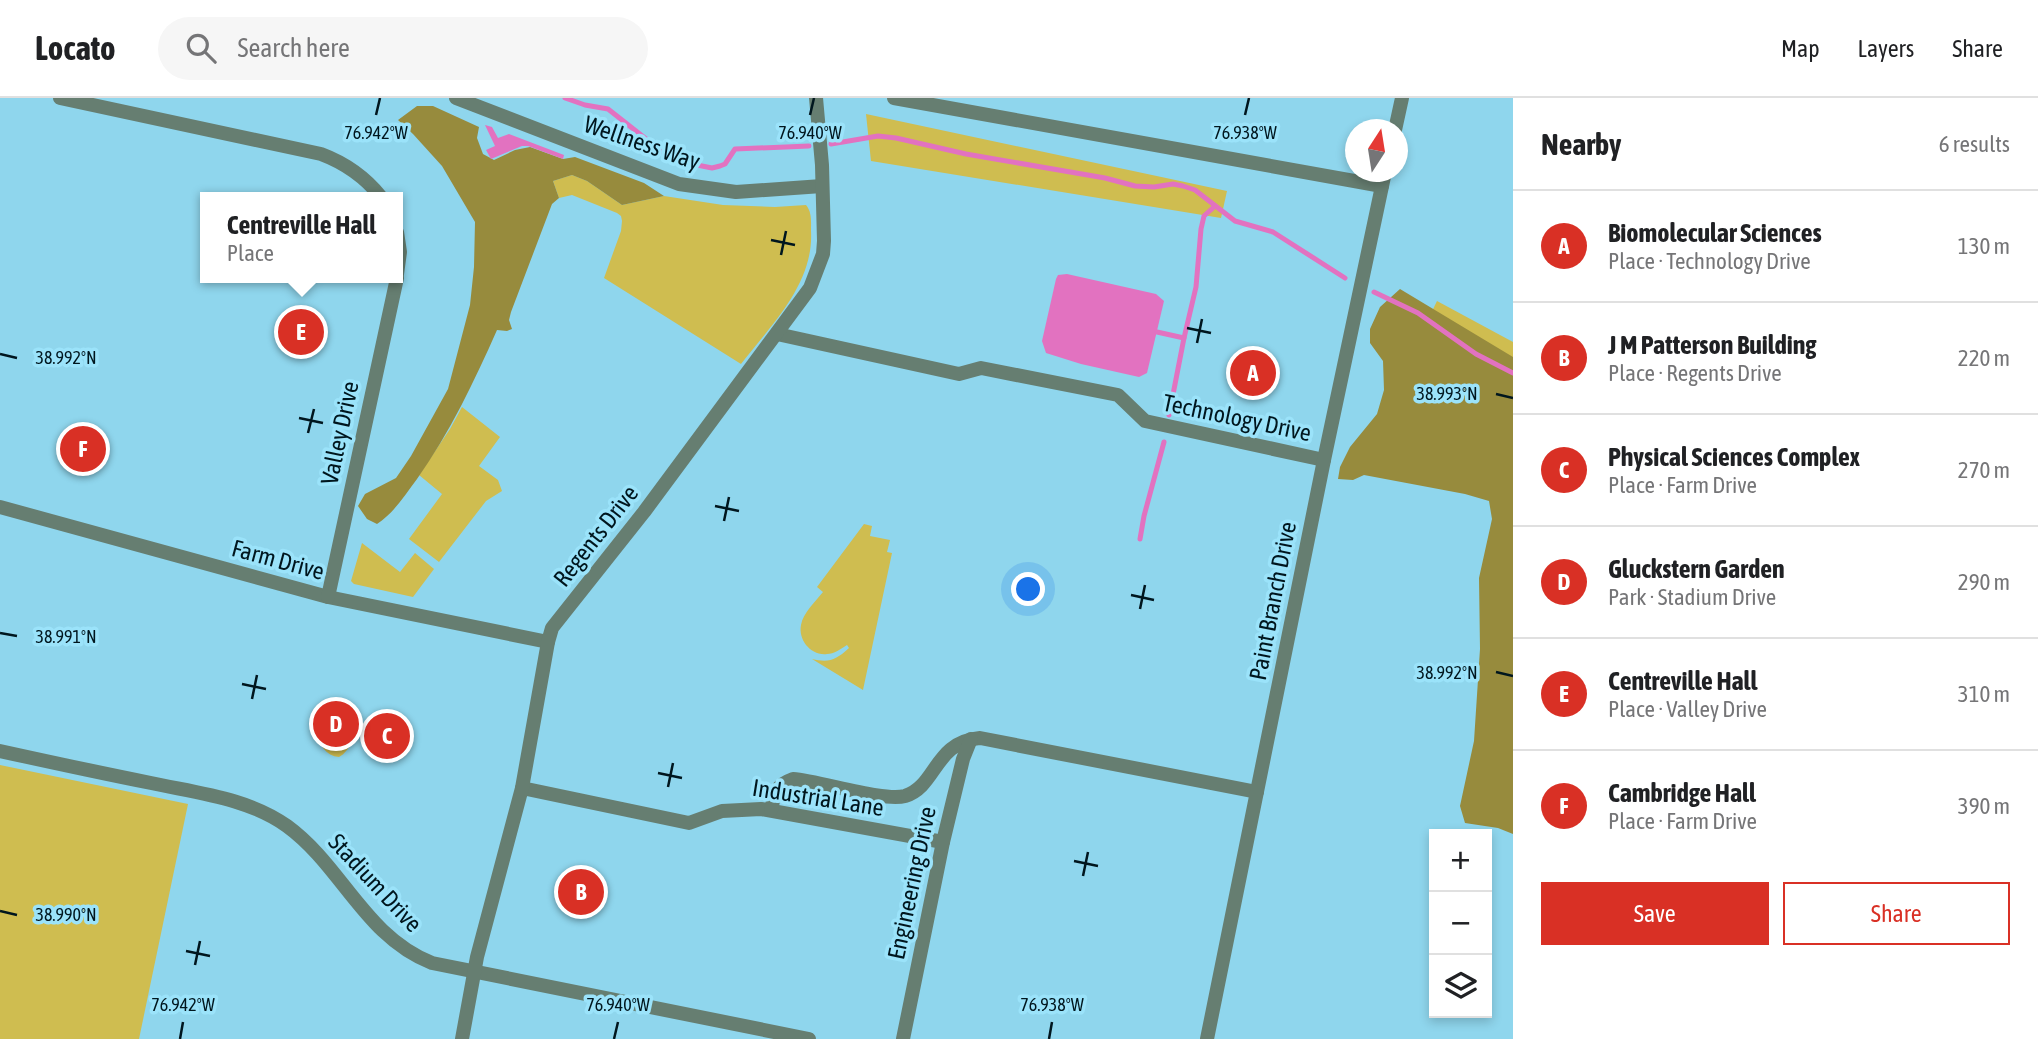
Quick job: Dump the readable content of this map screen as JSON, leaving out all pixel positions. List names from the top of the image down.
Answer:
{
  "streets": {
    "street": [
      "Wellness Way",
      "Technology Drive",
      "Valley Drive",
      "Regents Drive",
      "Farm Drive",
      "Paint Branch Drive",
      "Industrial Lane",
      "Stadium Drive",
      "Engineering Drive"
    ]
  },
  "crossings": [
    ["Wellness Way", "Regents Drive"],
    ["Technology Drive", "Regents Drive"],
    ["Technology Drive", "Paint Branch Drive"],
    ["Valley Drive", "Farm Drive"],
    ["Regents Drive", "Farm Drive"],
    ["Regents Drive", "Industrial Lane"],
    ["Regents Drive", "Stadium Drive"],
    ["Industrial Lane", "Engineering Drive"]
  ],
  "north": "top",
  "page": {
    "header": "Locato",
    "search": "Search here",
    "nav": ["Map", "Layers", "Share"],
    "heading": ["Nearby", "6 results"],
    "list": [
      {
        "mark": "A",
        "name": "Biomolecular Sciences",
        "note": "Place · Technology Drive",
        "value": "130 m"
      },
      {
        "mark": "B",
        "name": "J M Patterson Building",
        "note": "Place · Regents Drive",
        "value": "220 m"
      },
      {
        "mark": "C",
        "name": "Physical Sciences Complex",
        "note": "Place · Farm Drive",
        "value": "270 m"
      },
      {
        "mark": "D",
        "name": "Gluckstern Garden",
        "note": "Park · Stadium Drive",
        "value": "290 m"
      },
      {
        "mark": "E",
        "name": "Centreville Hall",
        "note": "Place · Valley Drive",
        "value": "310 m"
      },
      {
        "mark": "F",
        "name": "Cambridge Hall",
        "note": "Place · Farm Drive",
        "value": "390 m"
      }
    ],
    "popup": ["Centreville Hall", "Place"],
    "pins": [
      "E",
      "A",
      "F",
      "D",
      "C",
      "B"
    ],
    "map_buttons": ["+", "−"],
    "buttons": ["Save", "Share"]
  },
  "coordinates": [
    "76.942°W",
    "76.940°W",
    "76.938°W",
    "38.992°N",
    "38.993°N",
    "38.991°N",
    "38.990°N"
  ]
}
